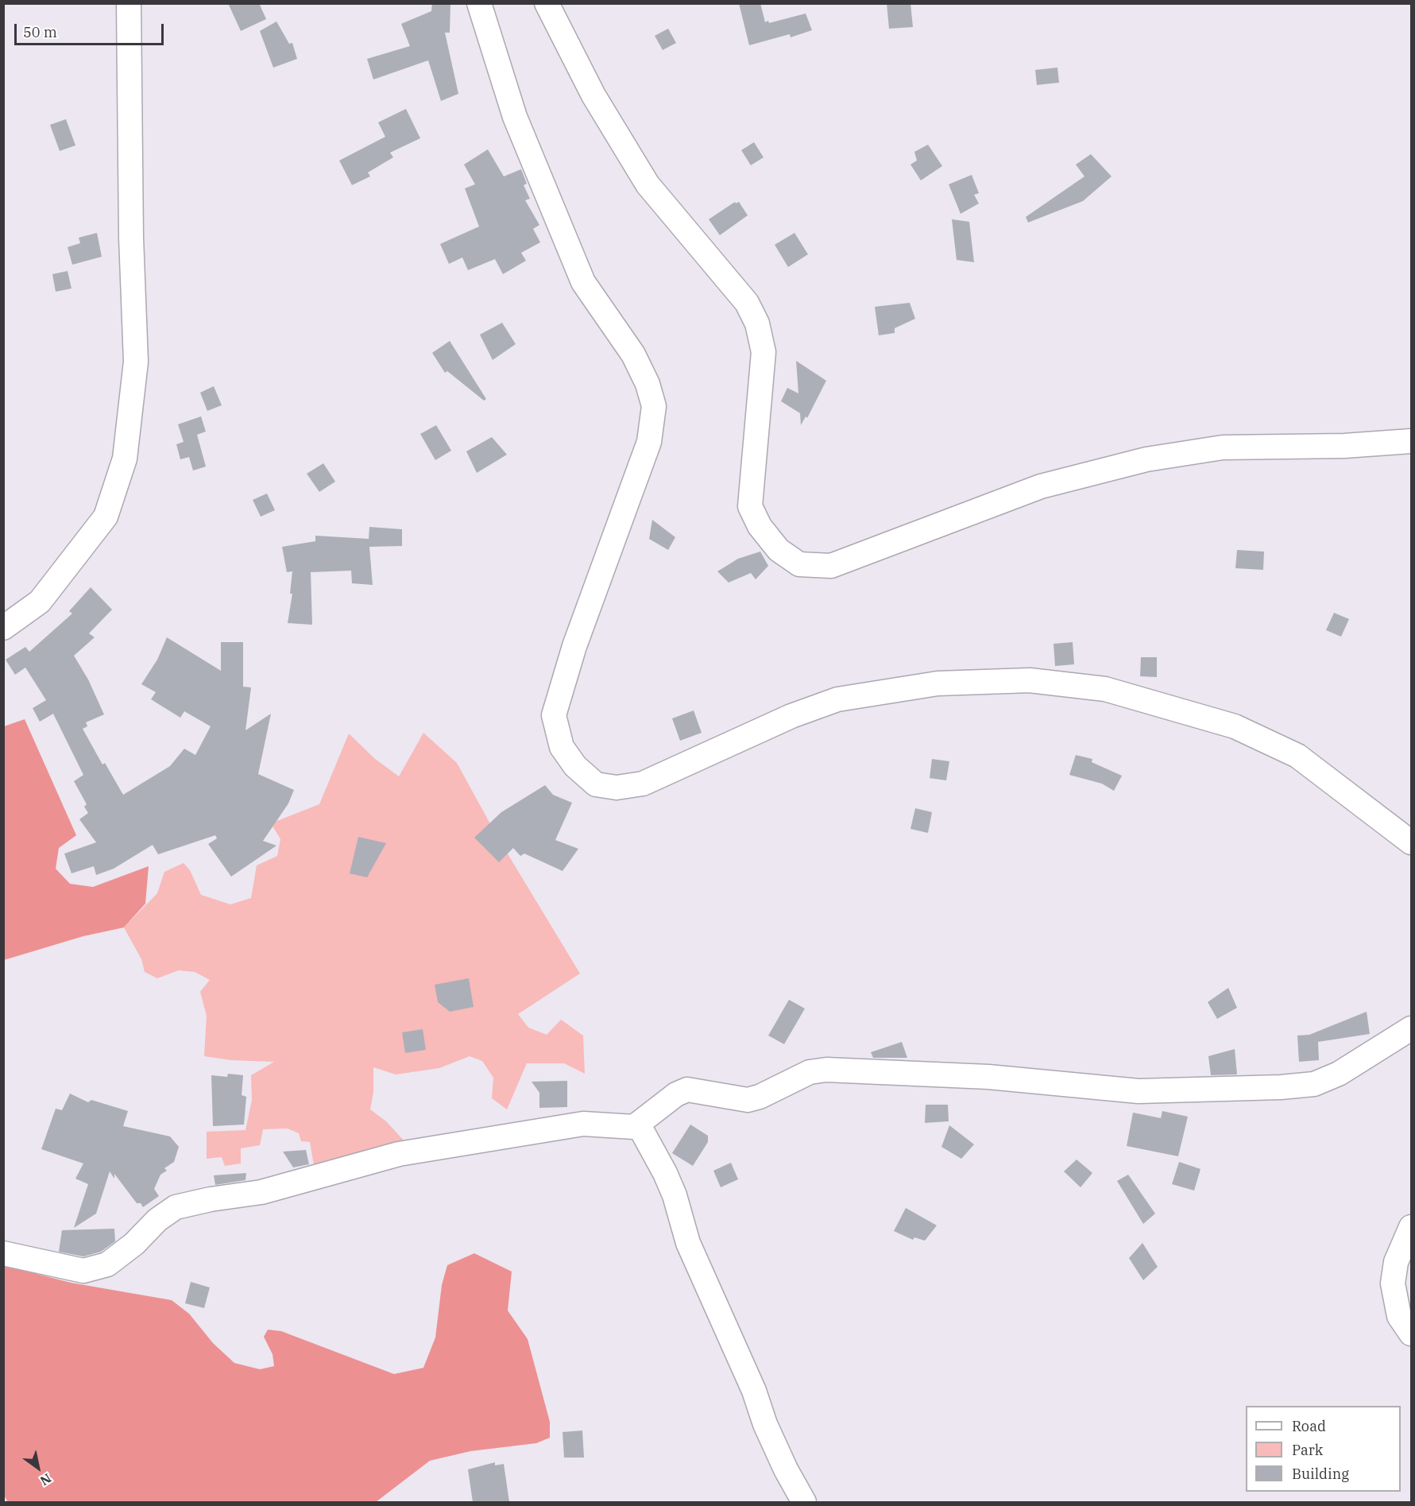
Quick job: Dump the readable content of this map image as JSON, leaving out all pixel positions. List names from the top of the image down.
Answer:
{
  "legend": ["Road", "Park", "Building"],
  "scale_bar": "50 m",
  "north": "bottom right"
}
